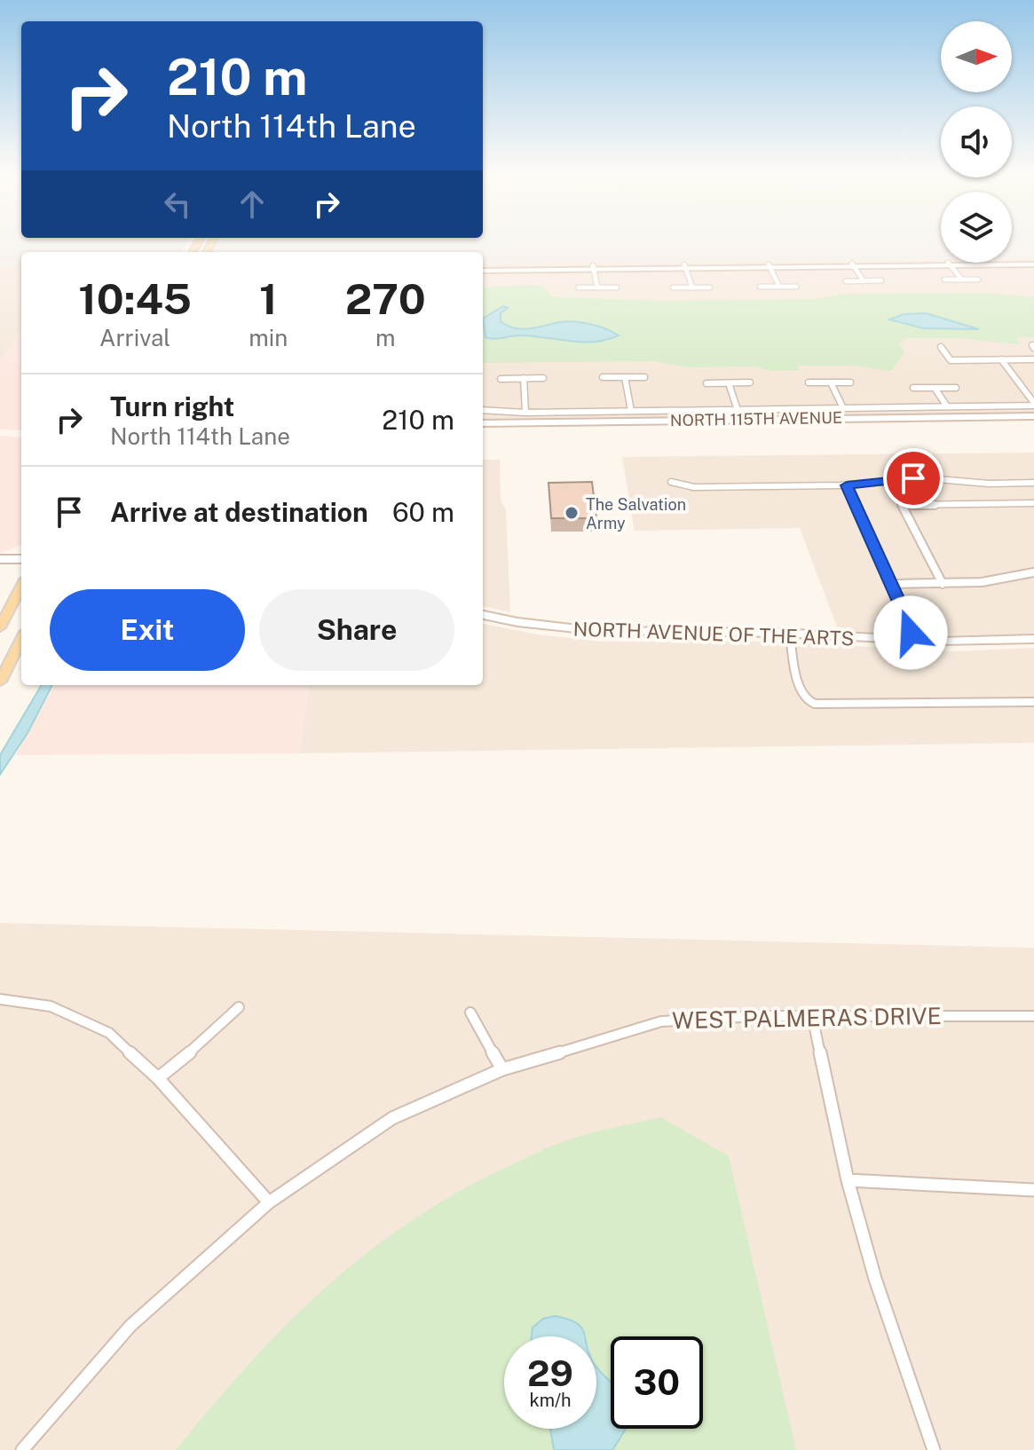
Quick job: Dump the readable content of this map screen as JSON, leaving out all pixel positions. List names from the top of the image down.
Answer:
{
  "streets": {
    "street": ["NORTH 115TH AVENUE", "NORTH AVENUE OF THE ARTS", "WEST PALMERAS DRIVE"]
  },
  "places": ["The Salvation Army"],
  "north": "right",
  "page": {
    "turn": ["210 m", "North 114th Lane"],
    "eta": [
      "10:45",
      "Arrival",
      "1",
      "min",
      "270",
      "m"
    ],
    "list": [
      {
        "name": "Turn right",
        "note": "North 114th Lane",
        "value": "210 m"
      },
      {
        "name": "Arrive at destination",
        "value": "60 m"
      }
    ],
    "buttons": ["Exit", "Share"],
    "speed": "29 km/h",
    "limit": "30"
  }
}
